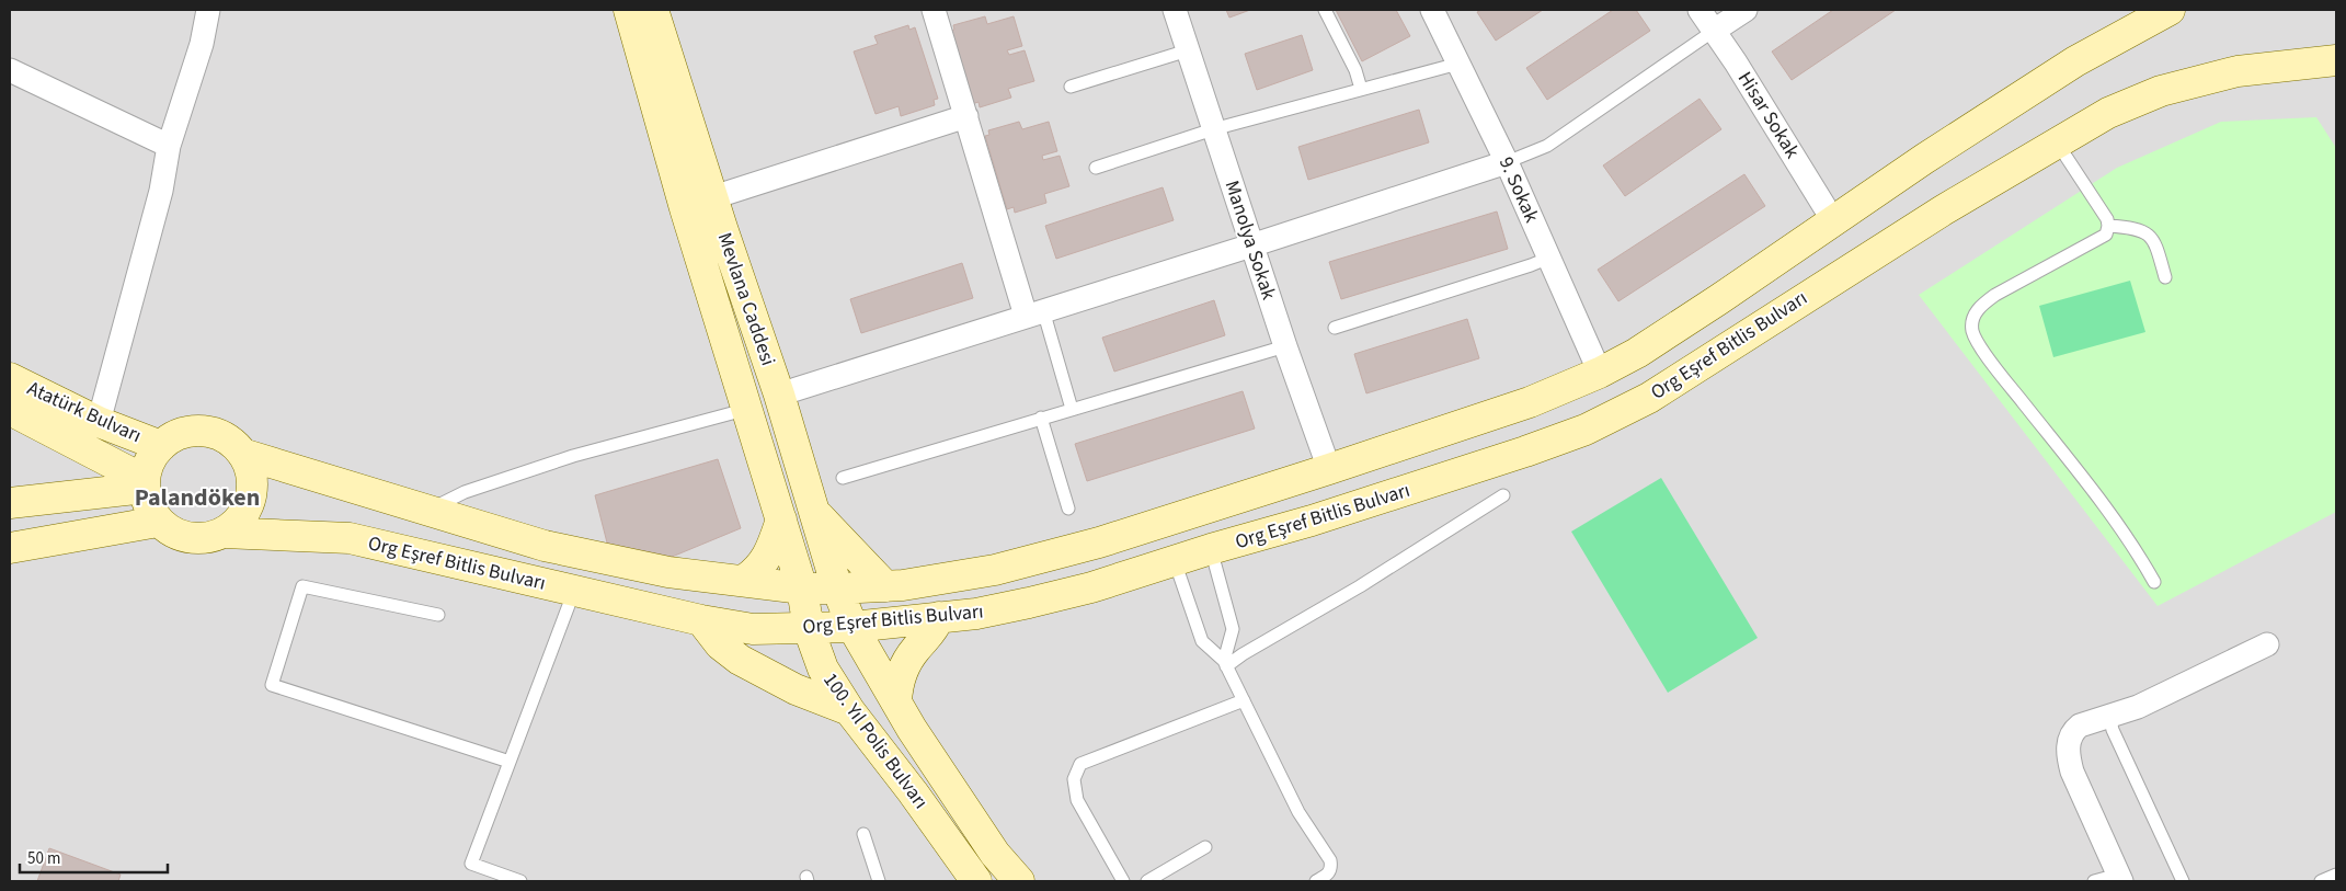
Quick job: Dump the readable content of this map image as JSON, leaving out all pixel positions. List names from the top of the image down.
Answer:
{
  "streets": {
    "main road": [
      "Mevlana Caddesi",
      "Org Eşref Bitlis Bulvarı",
      "Atatürk Bulvarı",
      "100. Yıl Polis Bulvarı"
    ],
    "street": ["Hisar Sokak", "9. Sokak", "Manolya Sokak"]
  },
  "crossings": [
    ["Mevlana Caddesi", "Org Eşref Bitlis Bulvarı"],
    ["Mevlana Caddesi", "100. Yıl Polis Bulvarı"],
    ["Org Eşref Bitlis Bulvarı", "Atatürk Bulvarı"],
    ["Org Eşref Bitlis Bulvarı", "100. Yıl Polis Bulvarı"]
  ],
  "districts": ["Palandöken"],
  "scale_bar": "50 m"
}
